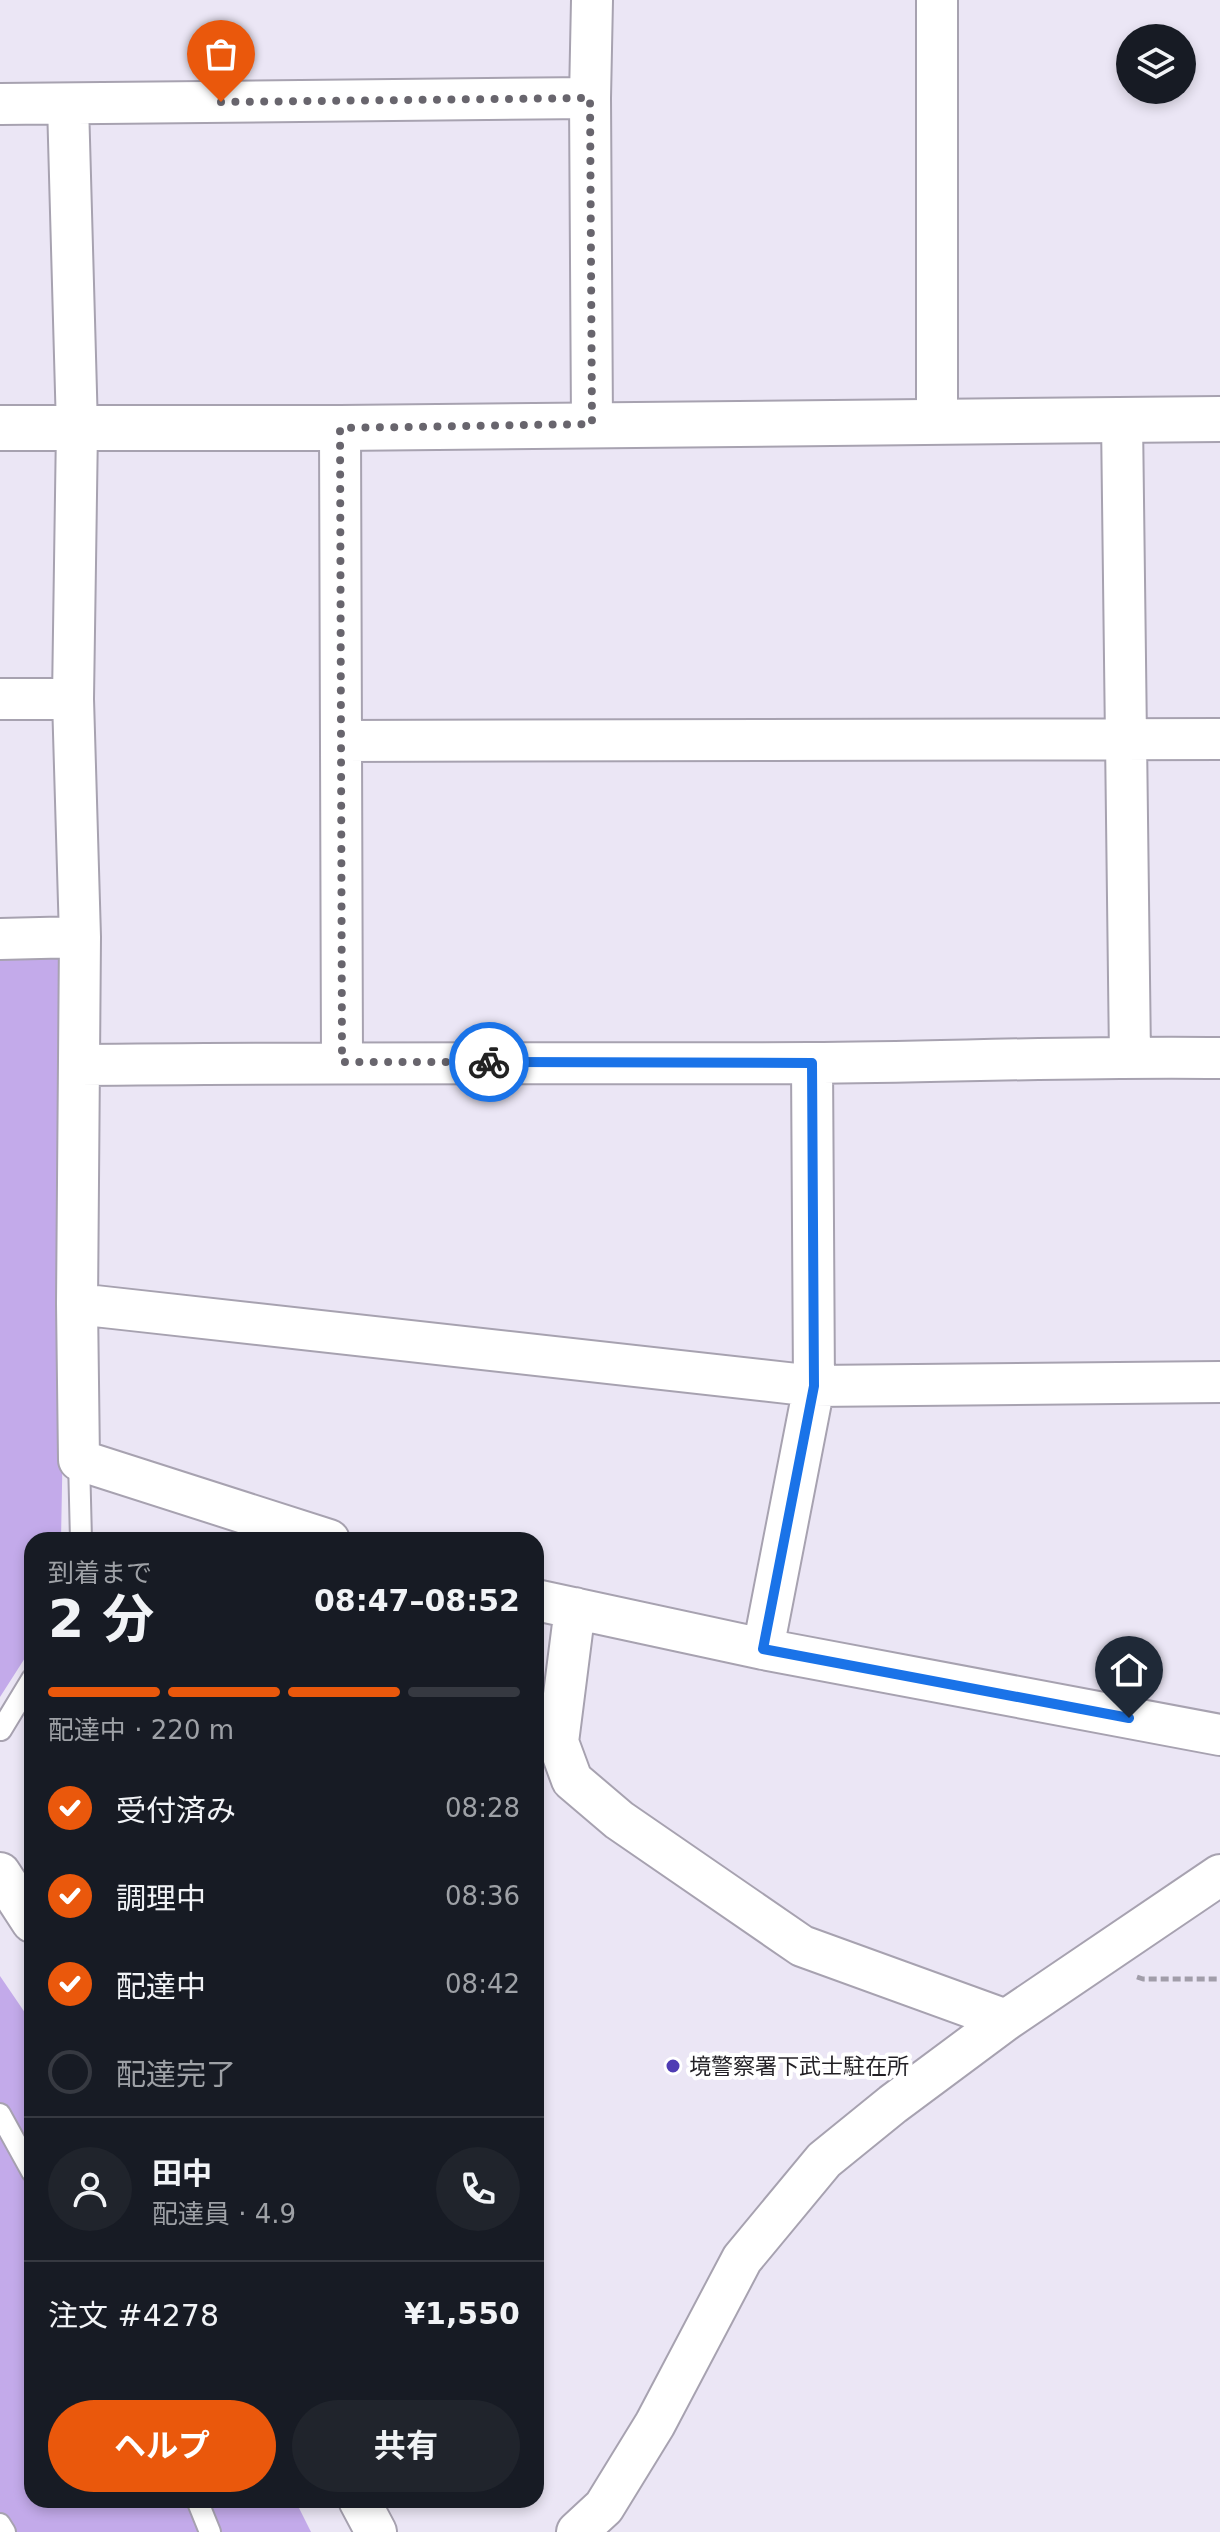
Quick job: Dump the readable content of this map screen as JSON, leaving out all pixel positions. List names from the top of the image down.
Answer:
{
  "places": ["境警察署下武士駐在所"],
  "page": {
    "heading": ["2 分", "到着まで", "08:47–08:52"],
    "panel": [
      "田中",
      "配達員 · 4.9",
      "注文 #4278",
      "¥1,550"
    ],
    "bar": "配達中 · 220 m",
    "list": [
      ["受付済み", "08:28"],
      ["調理中", "08:36"],
      ["配達中", "08:42"],
      "配達完了"
    ],
    "buttons": ["ヘルプ", "共有"]
  }
}
